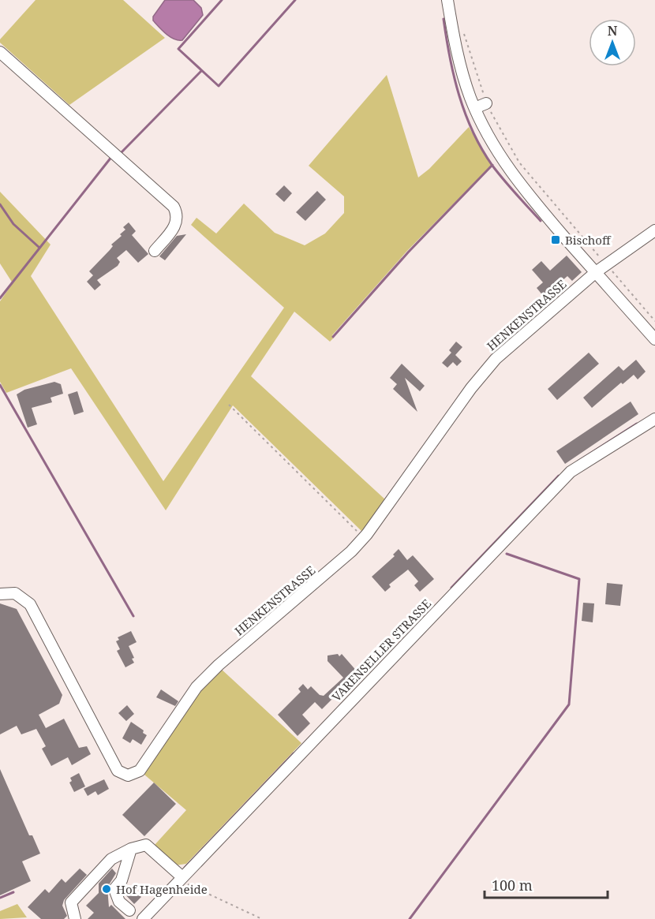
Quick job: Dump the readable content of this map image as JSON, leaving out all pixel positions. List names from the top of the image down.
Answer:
{
  "streets": {
    "street": ["HENKENSTRASSE", "VARENSELLER STRASSE"]
  },
  "places": {
    "transit": ["Bischoff"],
    "other": ["Hof Hagenheide"]
  },
  "scale_bar": "100 m",
  "north": "top"
}
